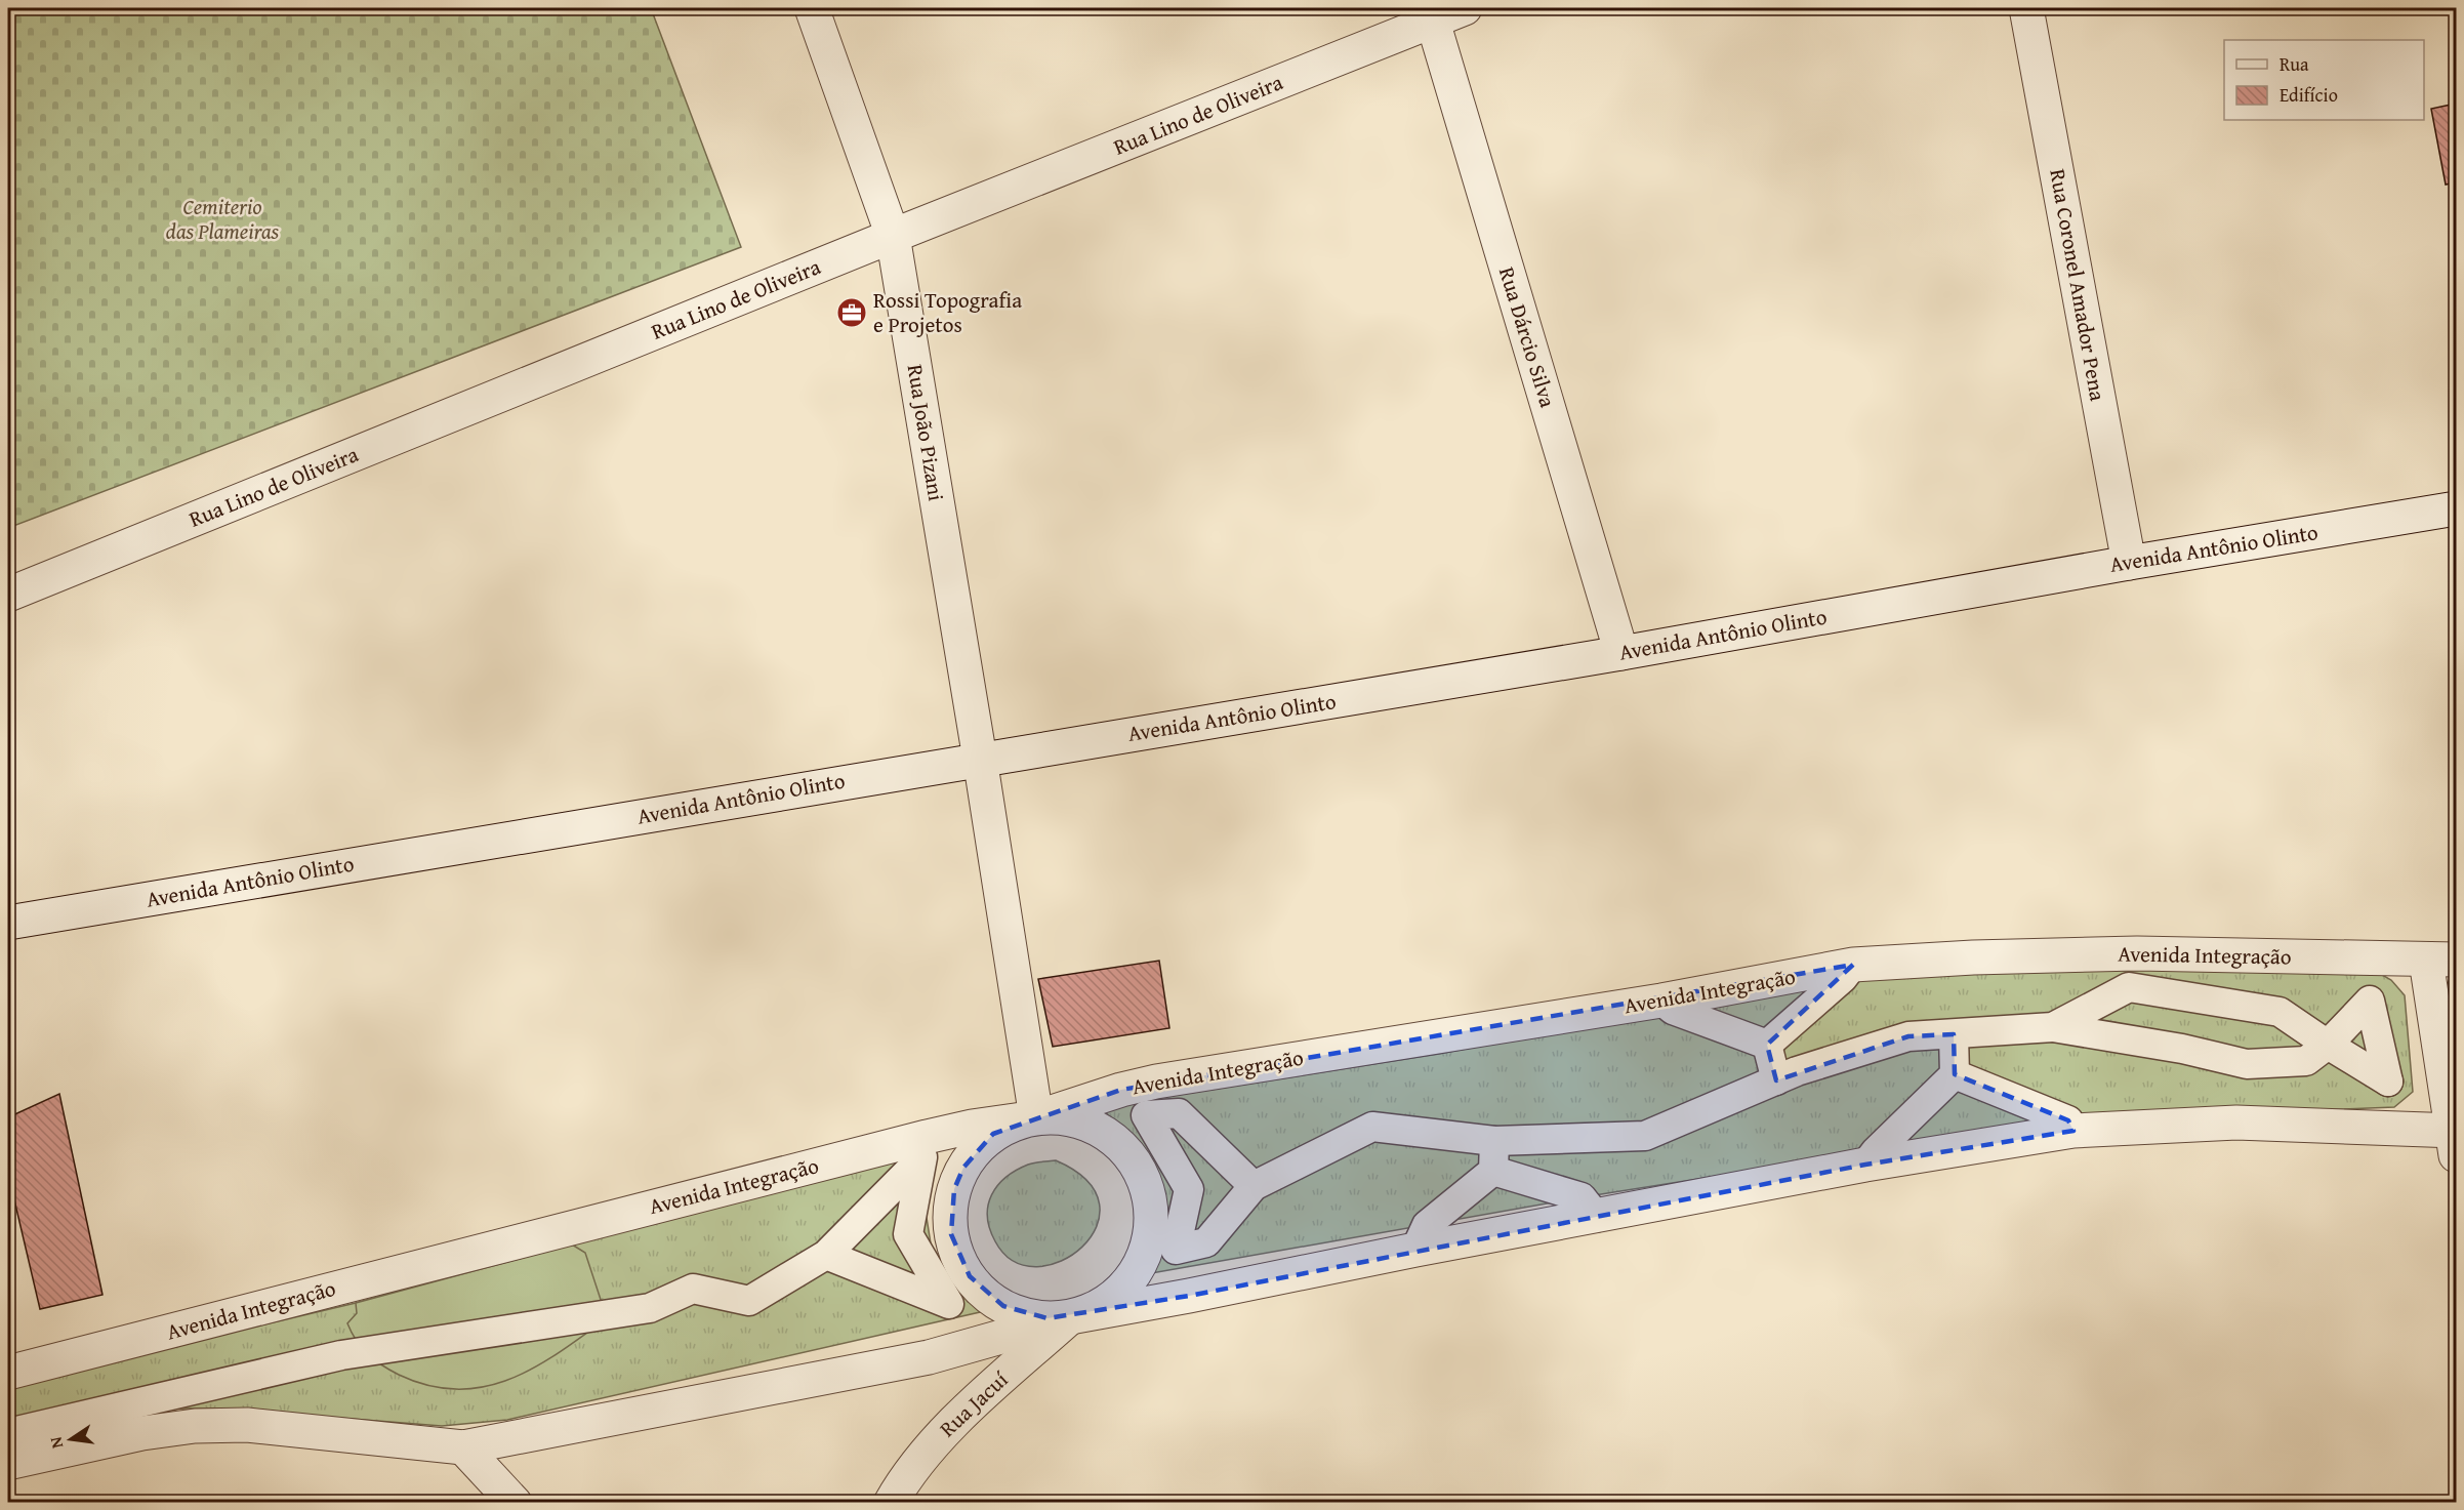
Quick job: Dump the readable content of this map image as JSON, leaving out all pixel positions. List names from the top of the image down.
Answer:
{
  "streets": {
    "street": [
      "Rua Lino de Oliveira",
      "Rua Coronel Amador Pena",
      "Rua Dárcio Silva",
      "Rua João Pizani",
      "Avenida Antônio Olinto",
      "Avenida Integração",
      "Rua Jacuí"
    ]
  },
  "crossings": [
    ["Rua Lino de Oliveira", "Rua Dárcio Silva"],
    ["Rua Lino de Oliveira", "Rua João Pizani"],
    ["Rua Coronel Amador Pena", "Avenida Antônio Olinto"],
    ["Rua Dárcio Silva", "Avenida Antônio Olinto"],
    ["Rua João Pizani", "Avenida Antônio Olinto"],
    ["Rua João Pizani", "Avenida Integração"],
    ["Rua João Pizani", "Rua Jacuí"],
    ["Avenida Integração", "Rua Jacuí"]
  ],
  "parks": ["Cemiterio das Plameiras"],
  "places": {
    "office": ["Rossi Topografia e Projetos"]
  },
  "legend": ["Rua", "Edifício"],
  "north": "left"
}
